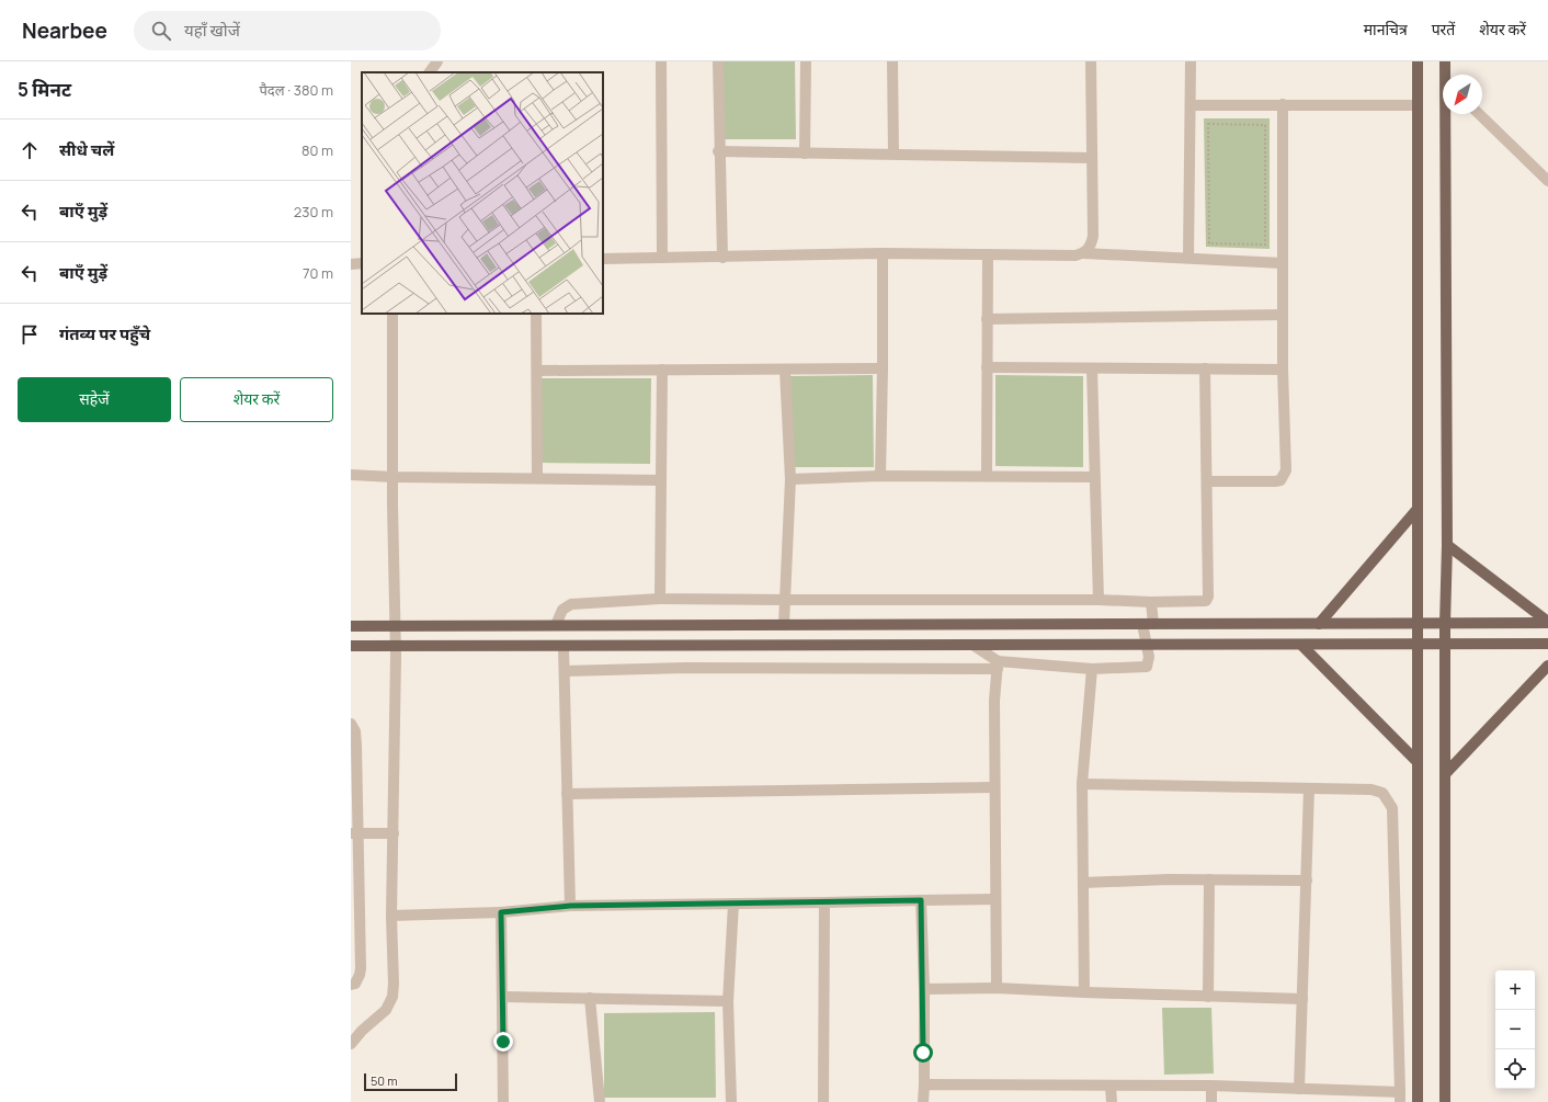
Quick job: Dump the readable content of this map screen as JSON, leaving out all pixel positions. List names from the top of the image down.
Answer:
{
  "scale_bar": "50 m",
  "north": "bottom left",
  "page": {
    "header": "Nearbee",
    "search": "यहाँ खोजें",
    "nav": ["मानचित्र", "परतें", "शेयर करें"],
    "heading": ["5 मिनट", "पैदल · 380 m"],
    "list": [
      ["सीधे चलें", "80 m"],
      ["बाएँ मुड़ें", "230 m"],
      ["बाएँ मुड़ें", "70 m"],
      "गंतव्य पर पहुँचे"
    ],
    "buttons": ["सहेजें", "शेयर करें"],
    "map_buttons": ["+", "−"],
    "scale": "50 m"
  }
}
